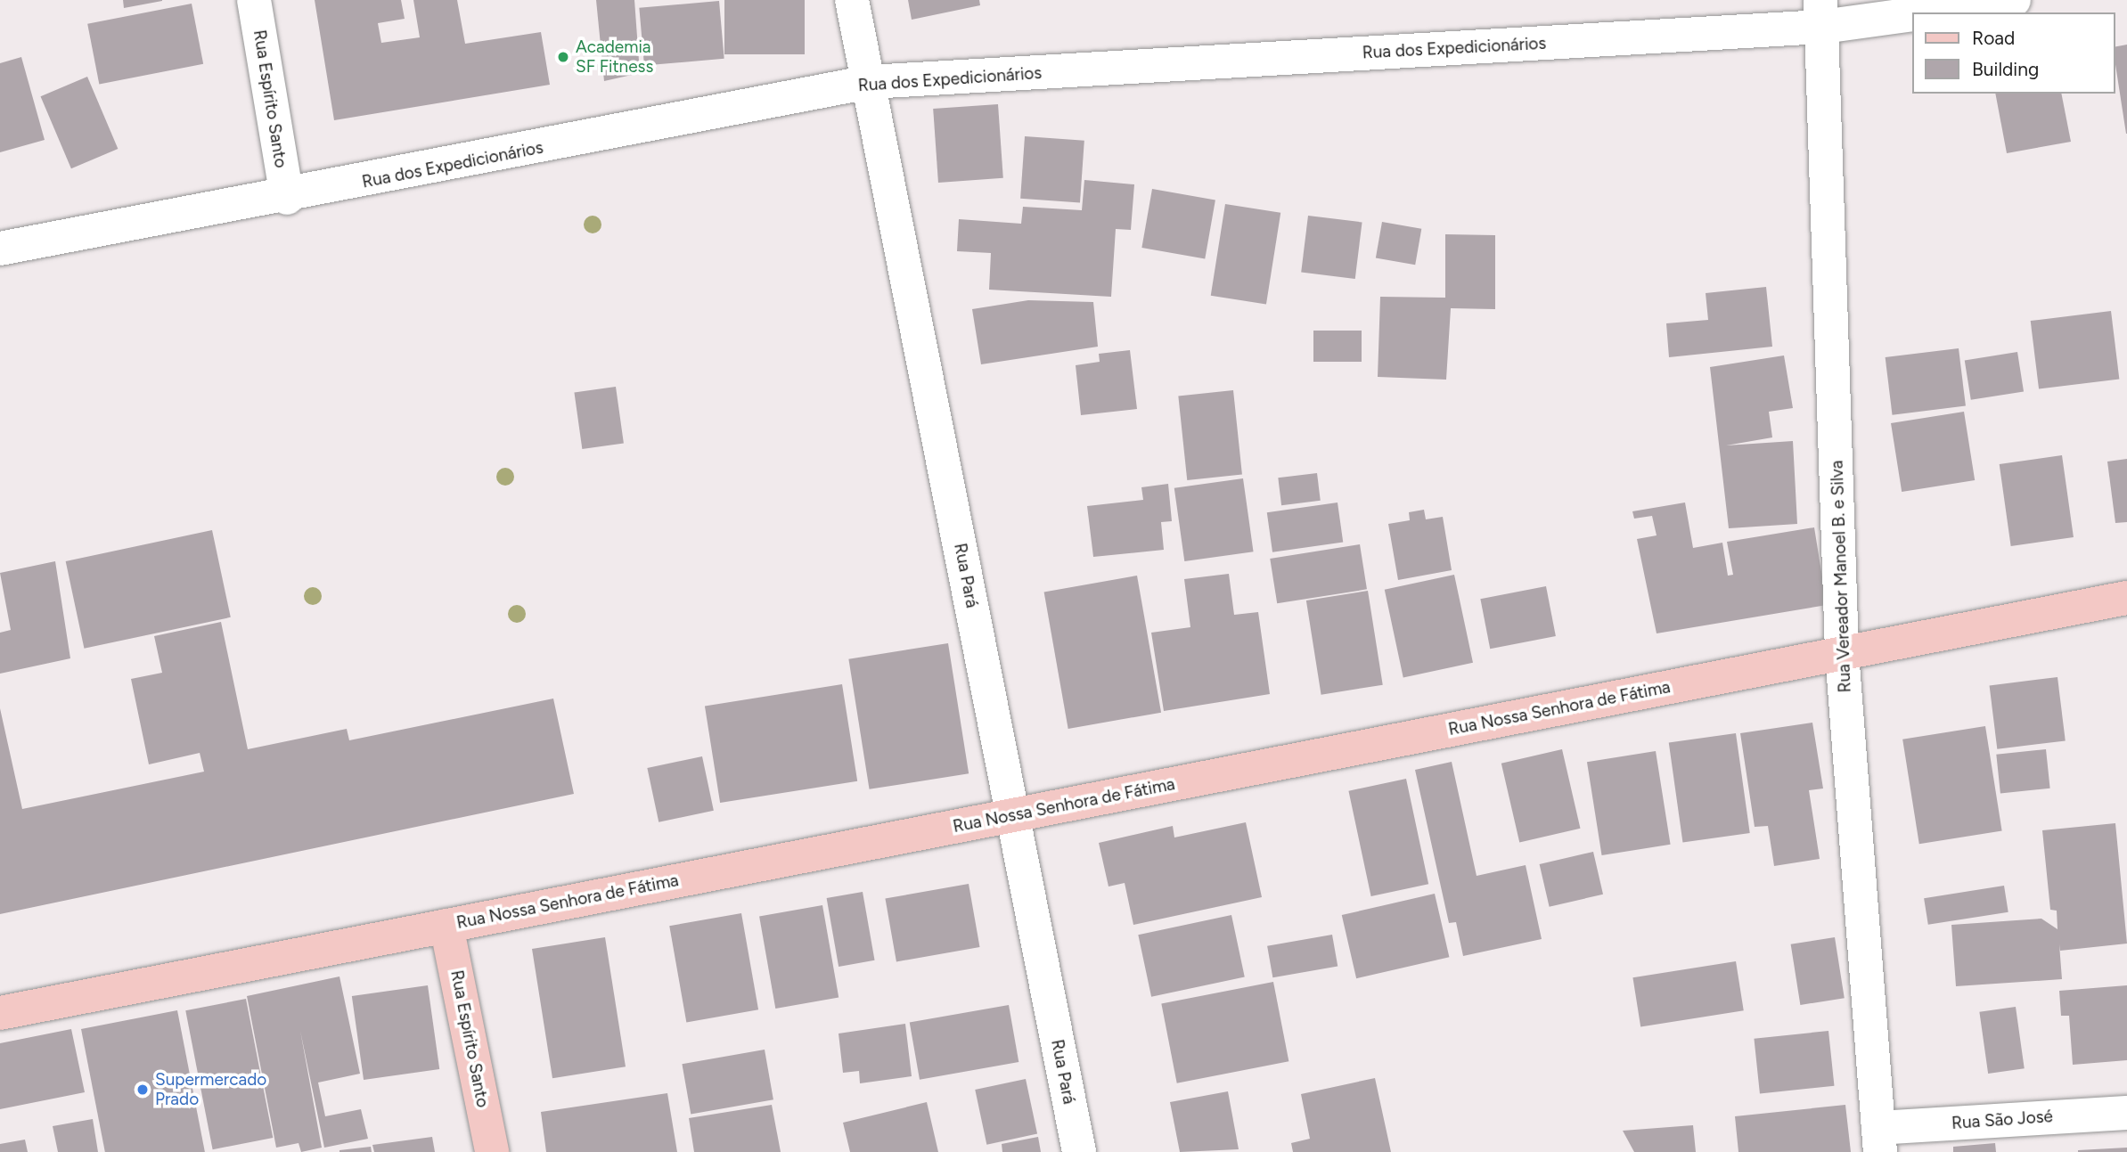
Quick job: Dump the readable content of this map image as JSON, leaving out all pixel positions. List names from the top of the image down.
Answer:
{
  "streets": {
    "street": [
      "Rua dos Expedicionários",
      "Rua Espírito Santo",
      "Rua Pará",
      "Rua Vereador Manoel B. e Silva",
      "Rua Nossa Senhora de Fátima",
      "Rua São José"
    ]
  },
  "crossings": [
    ["Rua dos Expedicionários", "Rua Espírito Santo"],
    ["Rua dos Expedicionários", "Rua Pará"],
    ["Rua dos Expedicionários", "Rua Vereador Manoel B. e Silva"],
    ["Rua Espírito Santo", "Rua Nossa Senhora de Fátima"],
    ["Rua Pará", "Rua Nossa Senhora de Fátima"],
    ["Rua Vereador Manoel B. e Silva", "Rua Nossa Senhora de Fátima"],
    ["Rua Vereador Manoel B. e Silva", "Rua São José"]
  ],
  "places": ["Academia SF Fitness", "Supermercado Prado"],
  "legend": ["Road", "Building"]
}
